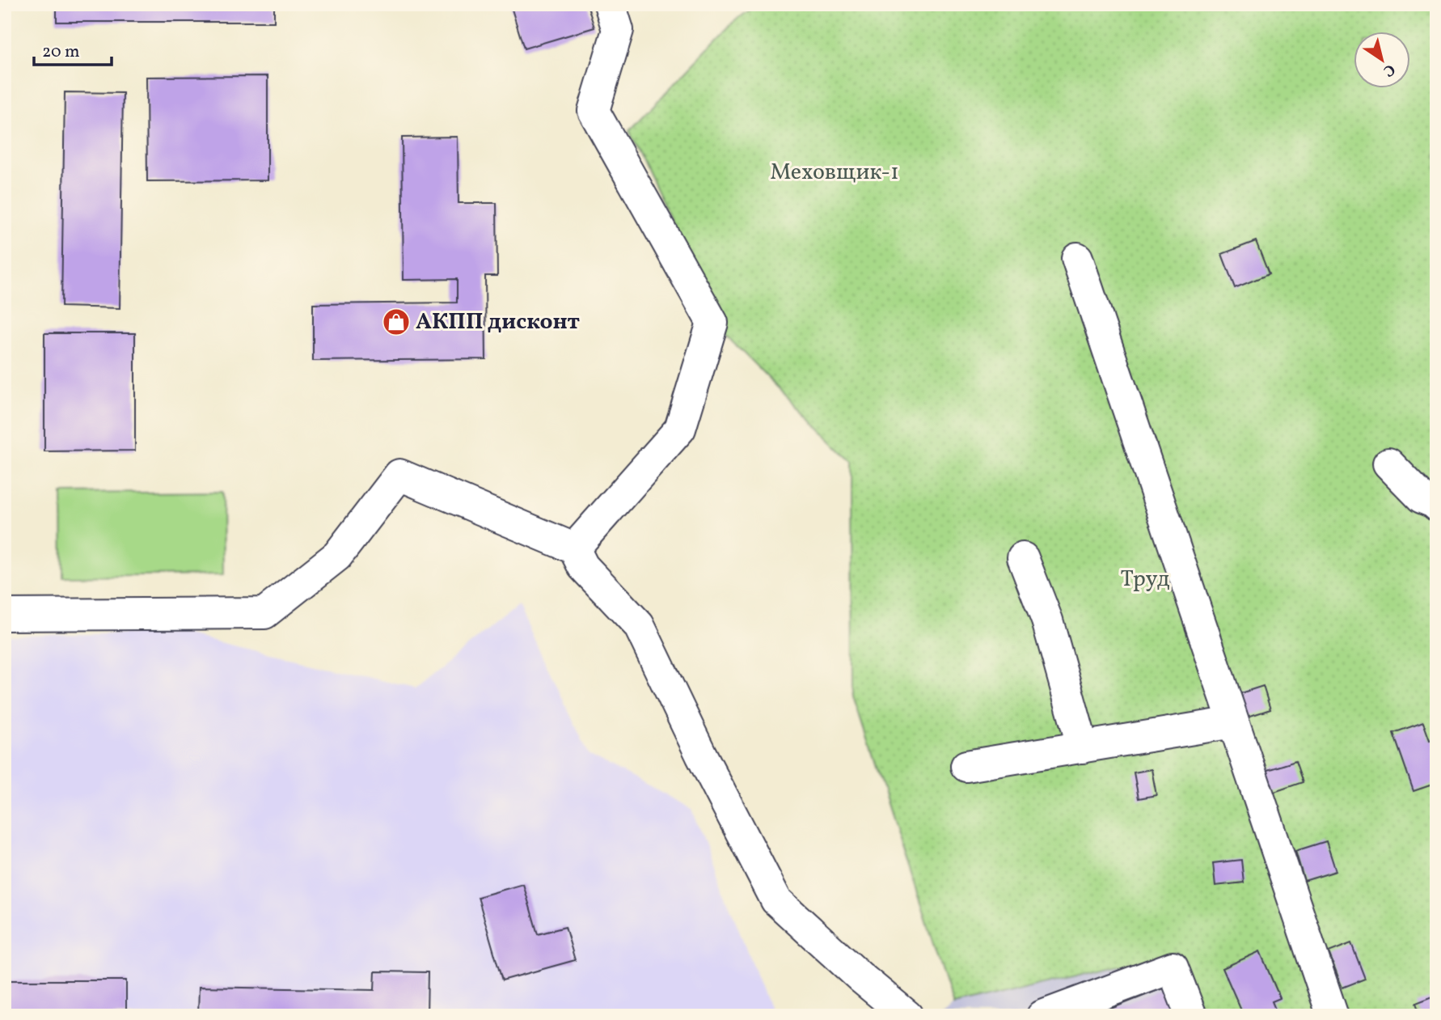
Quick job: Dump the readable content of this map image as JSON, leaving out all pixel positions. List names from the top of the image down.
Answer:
{
  "parks": ["Меховщик-1", "Труд"],
  "places": {
    "shop": ["АКПП дисконт"]
  },
  "scale_bar": "20 m",
  "north": "bottom right"
}
